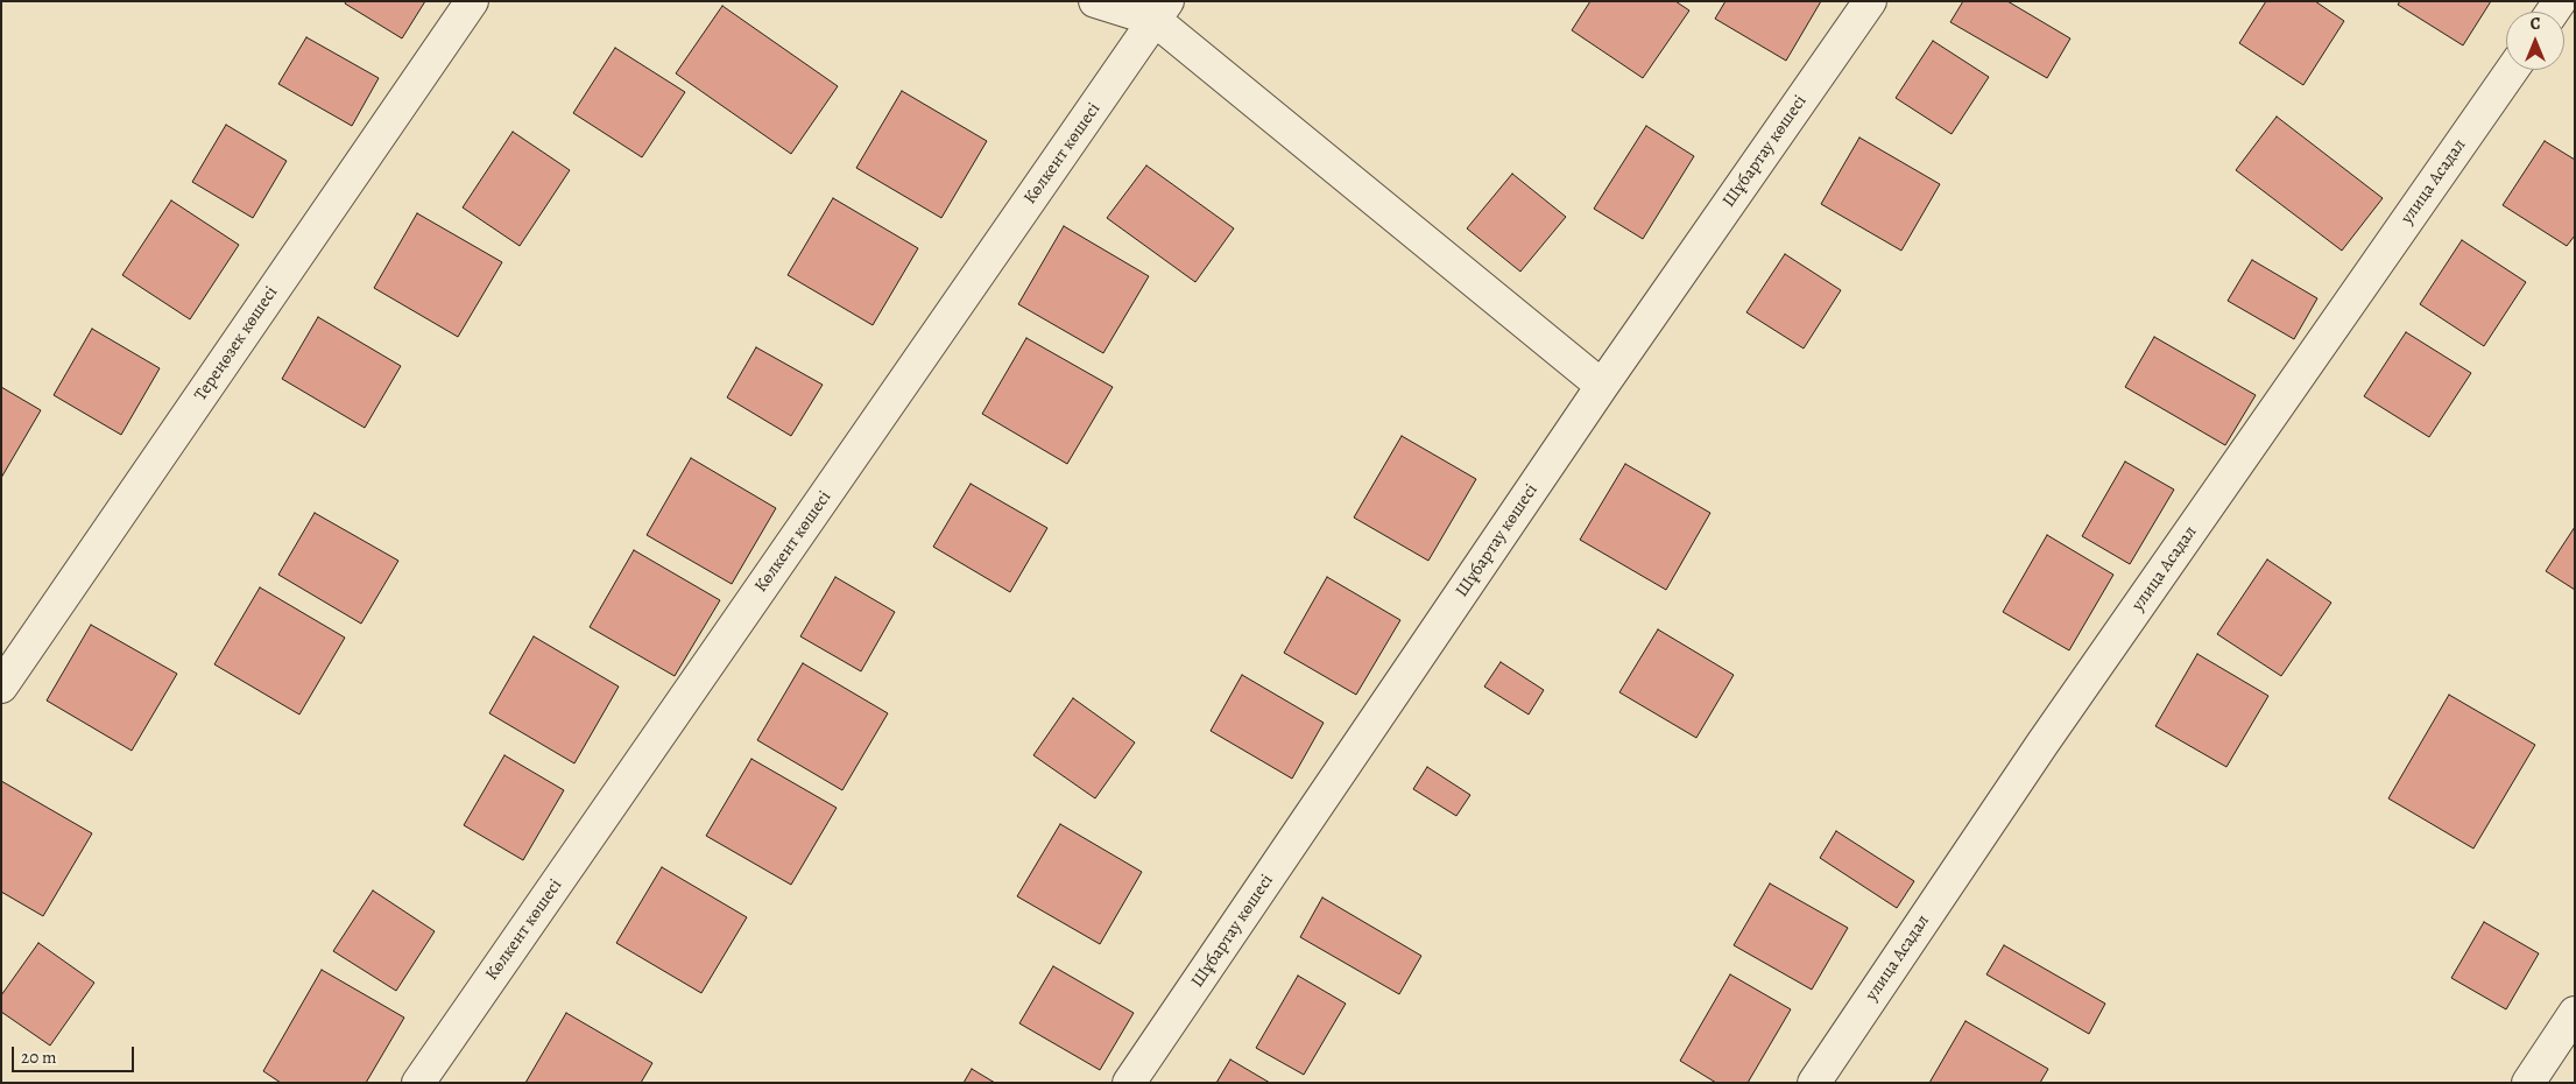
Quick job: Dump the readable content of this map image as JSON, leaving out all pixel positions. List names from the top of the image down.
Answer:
{
  "streets": {
    "street": [
      "Шұбартау көшесі",
      "Көлкент көшесі",
      "улица Асадал",
      "Тереңөзек көшесі"
    ]
  },
  "scale_bar": "20 m",
  "north": "top"
}
